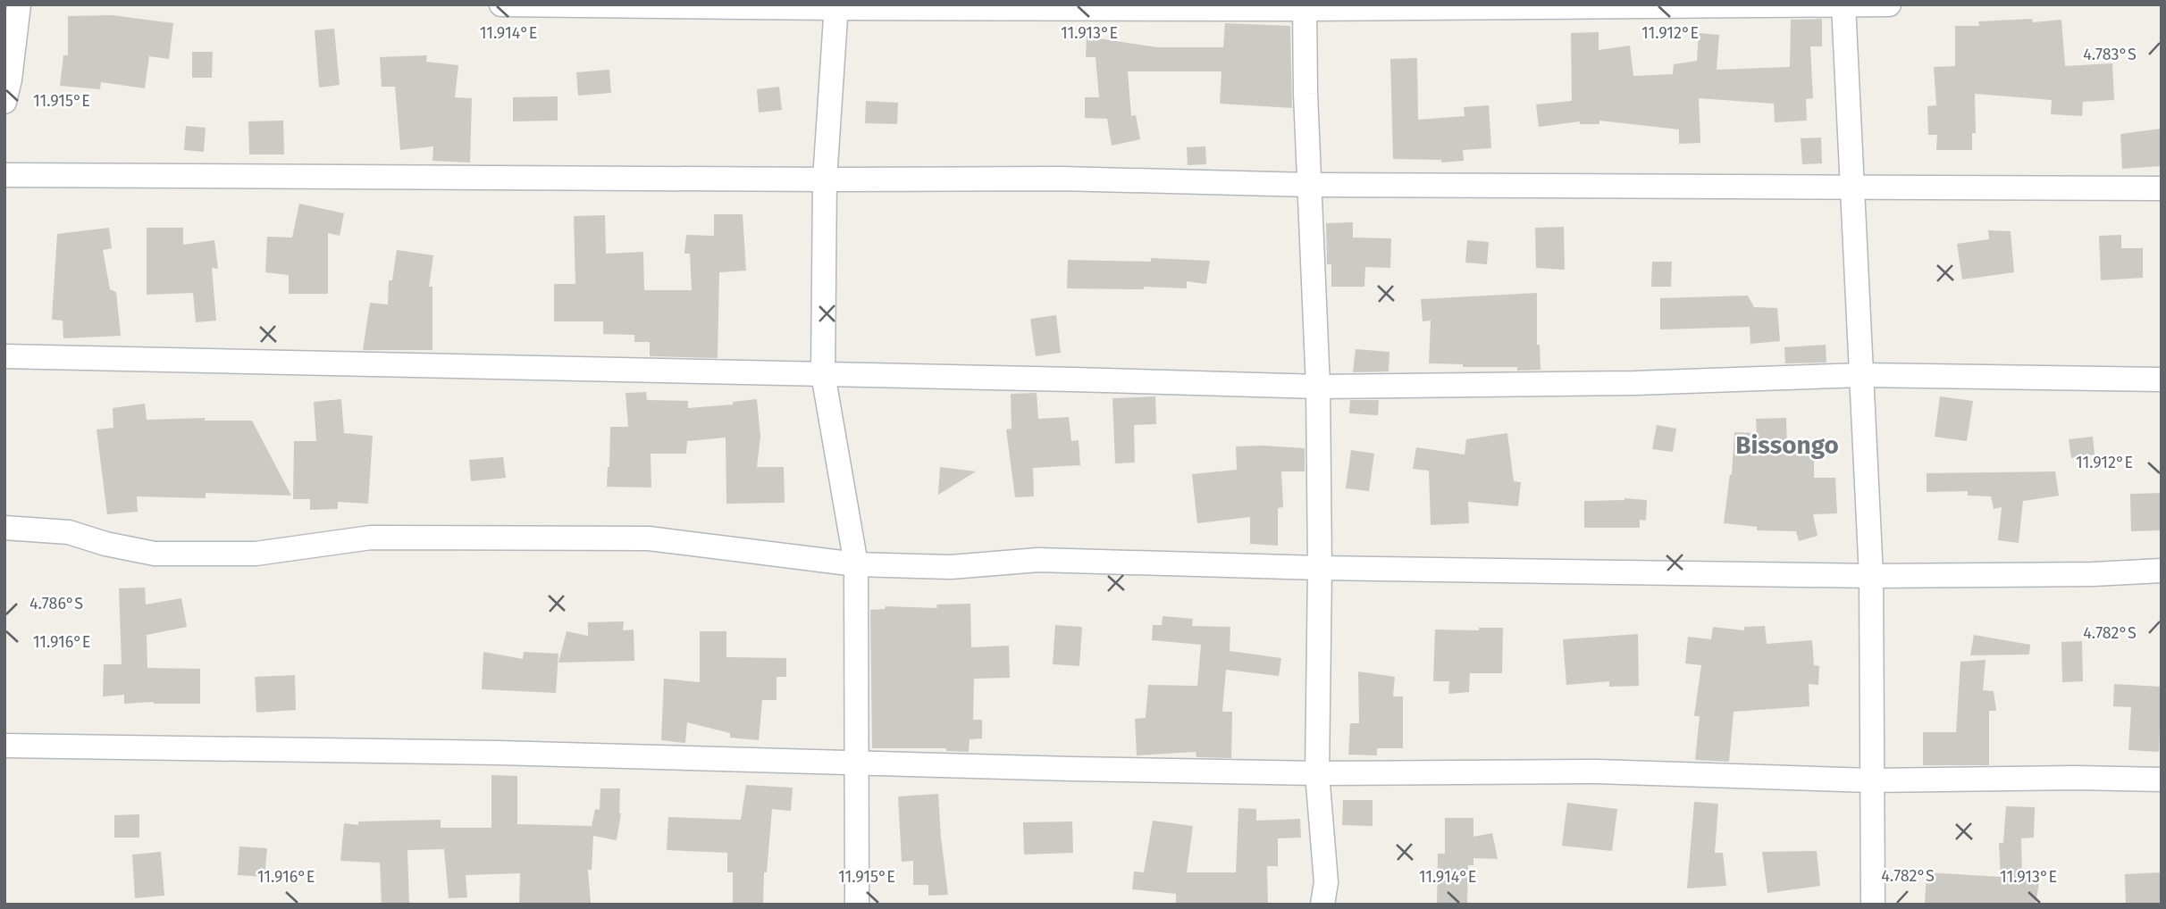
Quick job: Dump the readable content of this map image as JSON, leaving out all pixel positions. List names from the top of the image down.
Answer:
{
  "districts": ["Bissongo"],
  "coordinates": [
    "11.914°E",
    "11.913°E",
    "11.912°E",
    "4.783°S",
    "11.915°E",
    "4.786°S",
    "4.782°S",
    "11.916°E"
  ]
}
